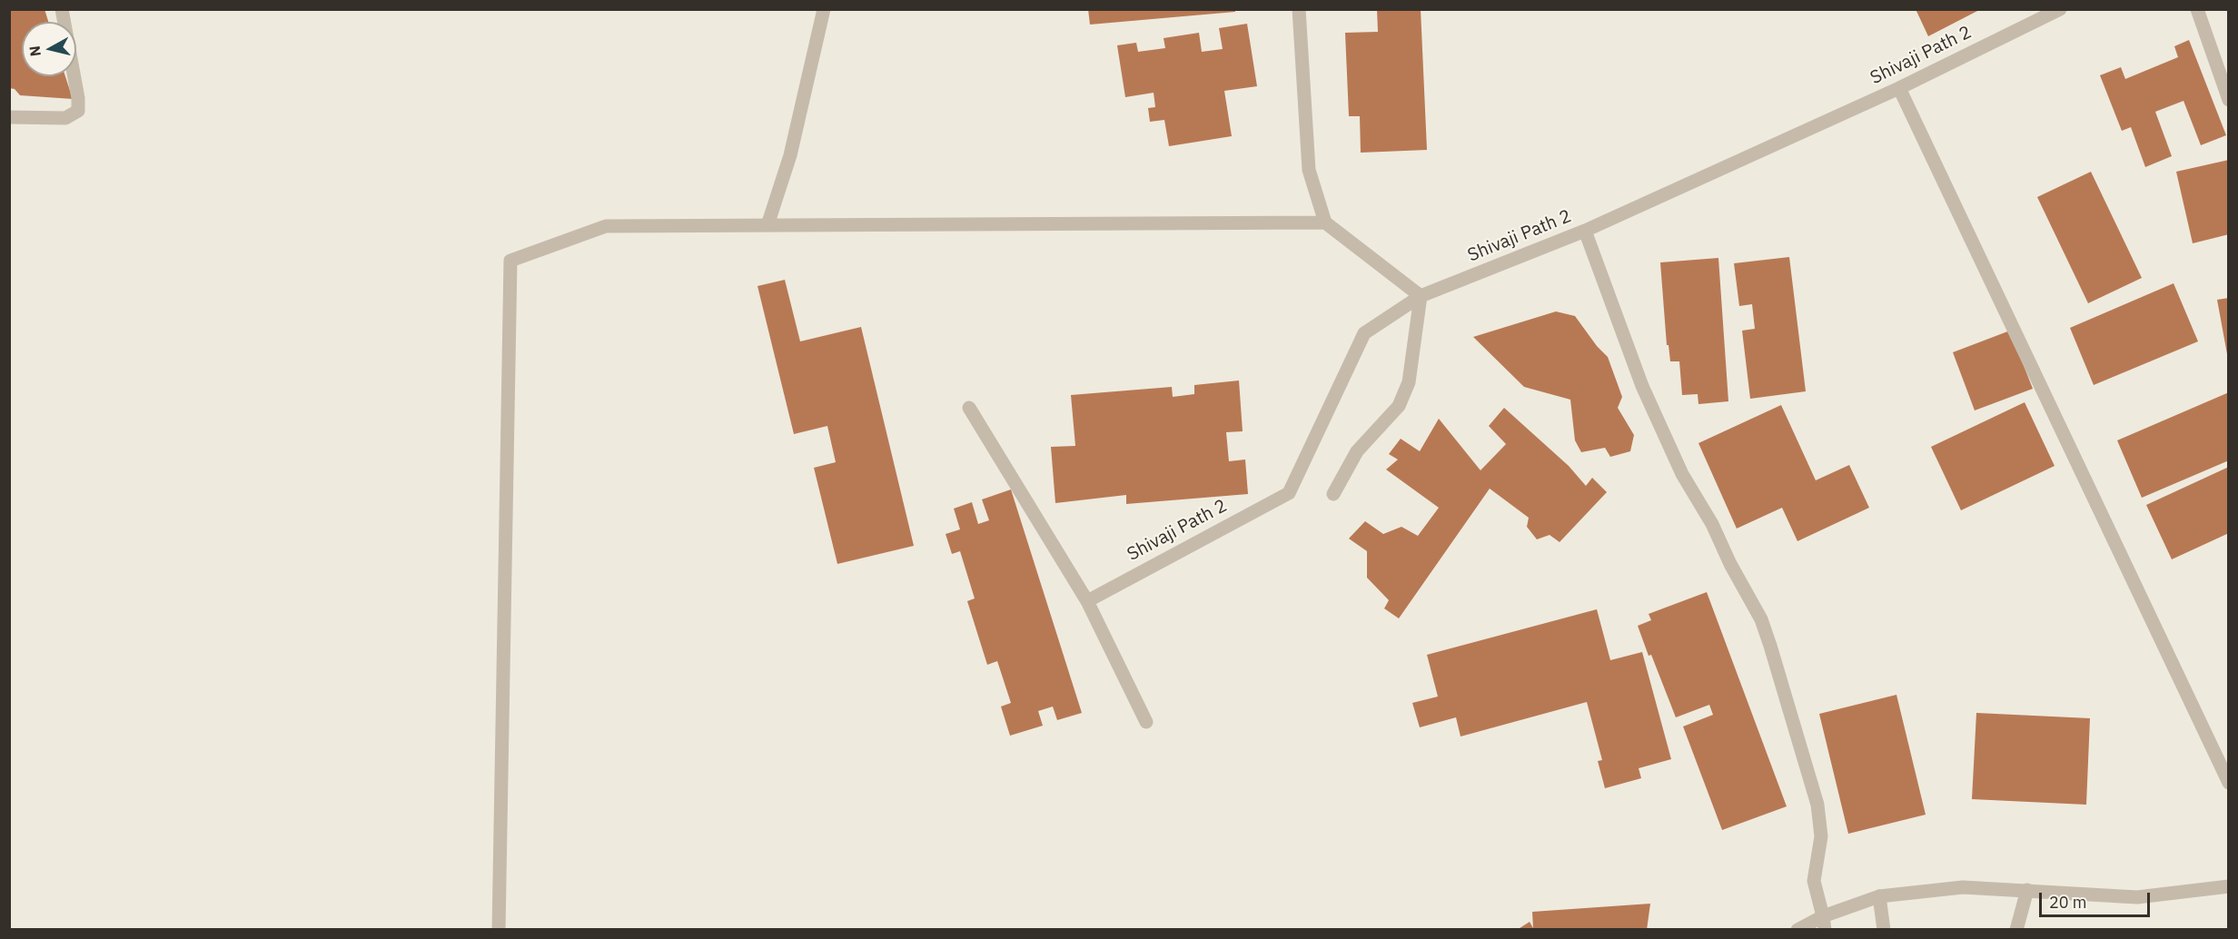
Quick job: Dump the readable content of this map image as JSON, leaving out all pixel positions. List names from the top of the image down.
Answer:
{
  "streets": {
    "street": ["Shivaji Path 2"]
  },
  "scale_bar": "20 m",
  "north": "left"
}
